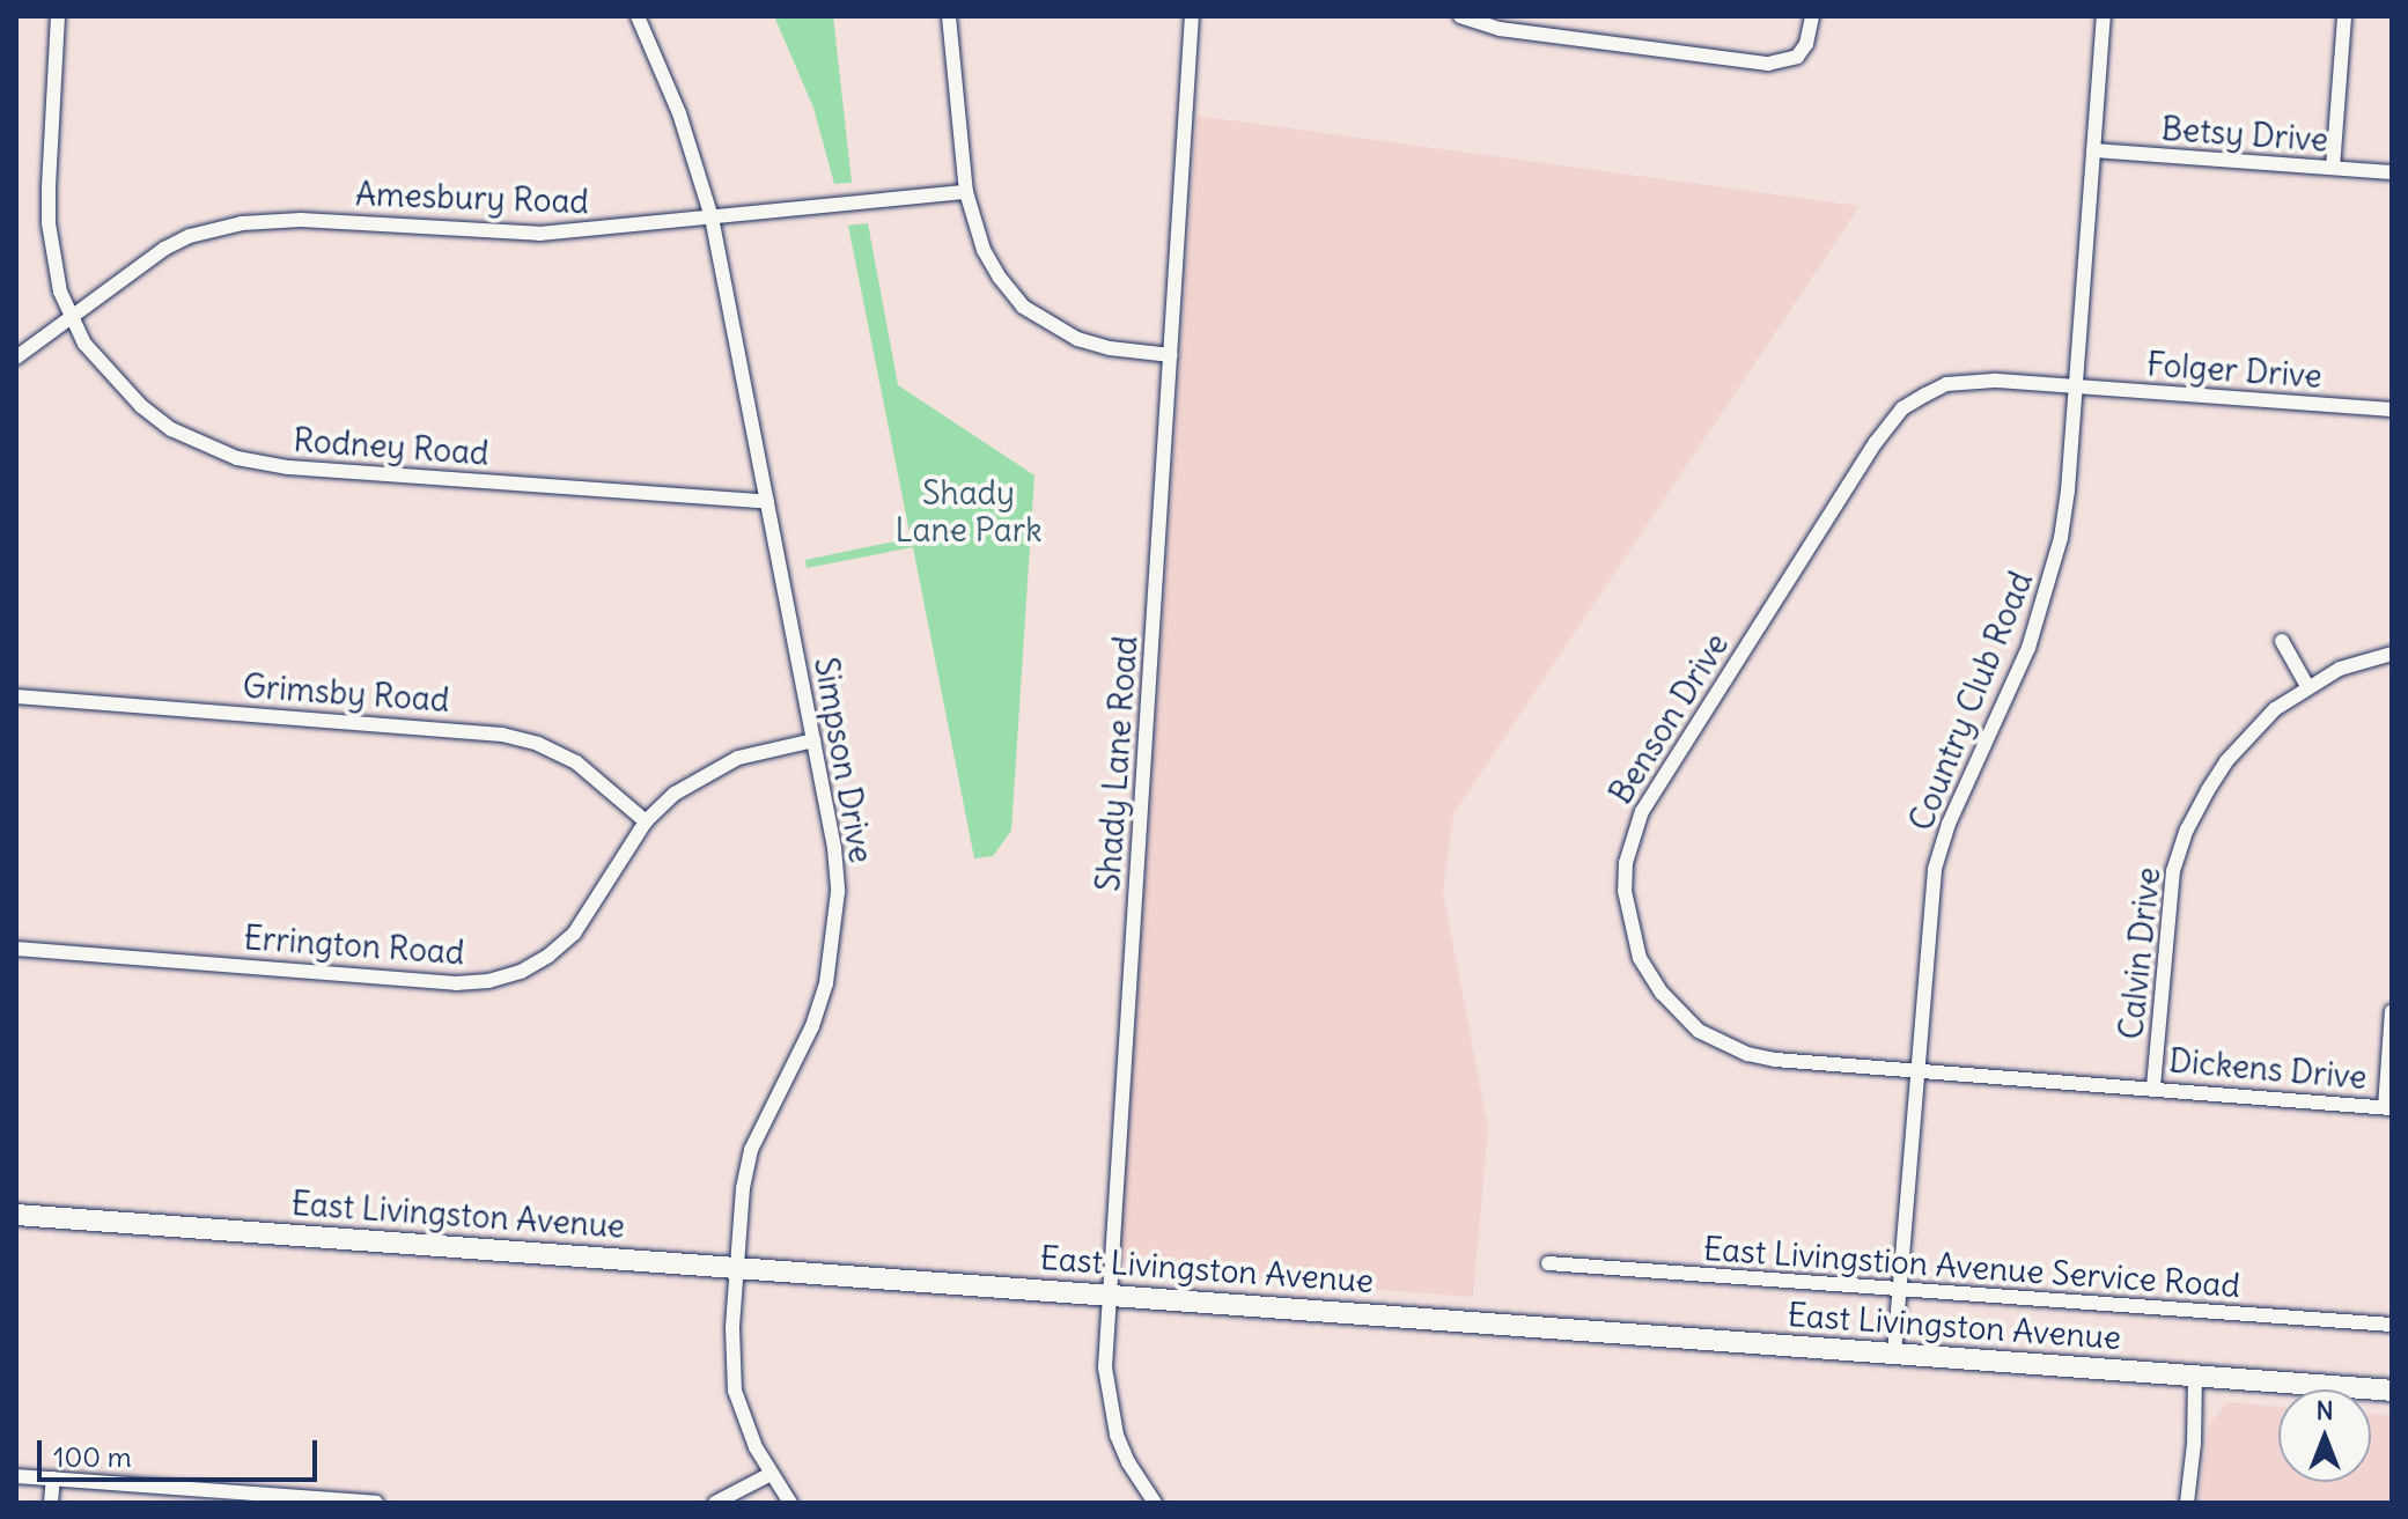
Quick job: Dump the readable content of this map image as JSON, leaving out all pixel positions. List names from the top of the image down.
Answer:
{
  "streets": {
    "main road": ["East Livingston Avenue"],
    "street": [
      "Betsy Drive",
      "Amesbury Road",
      "Folger Drive",
      "Rodney Road",
      "Grimsby Road",
      "Country Club Road",
      "Benson Drive",
      "Simpson Drive",
      "Shady Lane Road",
      "Errington Road",
      "Calvin Drive",
      "Dickens Drive",
      "East Livingstion Avenue Service Road"
    ]
  },
  "crossings": [
    ["Betsy Drive", "Country Club Road"],
    ["Amesbury Road", "Rodney Road"],
    ["Amesbury Road", "Simpson Drive"],
    ["Folger Drive", "Country Club Road"],
    ["Folger Drive", "Benson Drive"],
    ["Rodney Road", "Simpson Drive"],
    ["Grimsby Road", "Errington Road"],
    ["Country Club Road", "Benson Drive"],
    ["Country Club Road", "Dickens Drive"],
    ["Country Club Road", "East Livingston Avenue"],
    ["Country Club Road", "East Livingstion Avenue Service Road"],
    ["Benson Drive", "Dickens Drive"],
    ["Simpson Drive", "Errington Road"],
    ["Simpson Drive", "East Livingston Avenue"],
    ["Shady Lane Road", "East Livingston Avenue"],
    ["Calvin Drive", "Dickens Drive"]
  ],
  "parks": ["Shady Lane Park"],
  "scale_bar": "100 m",
  "north": "top"
}
